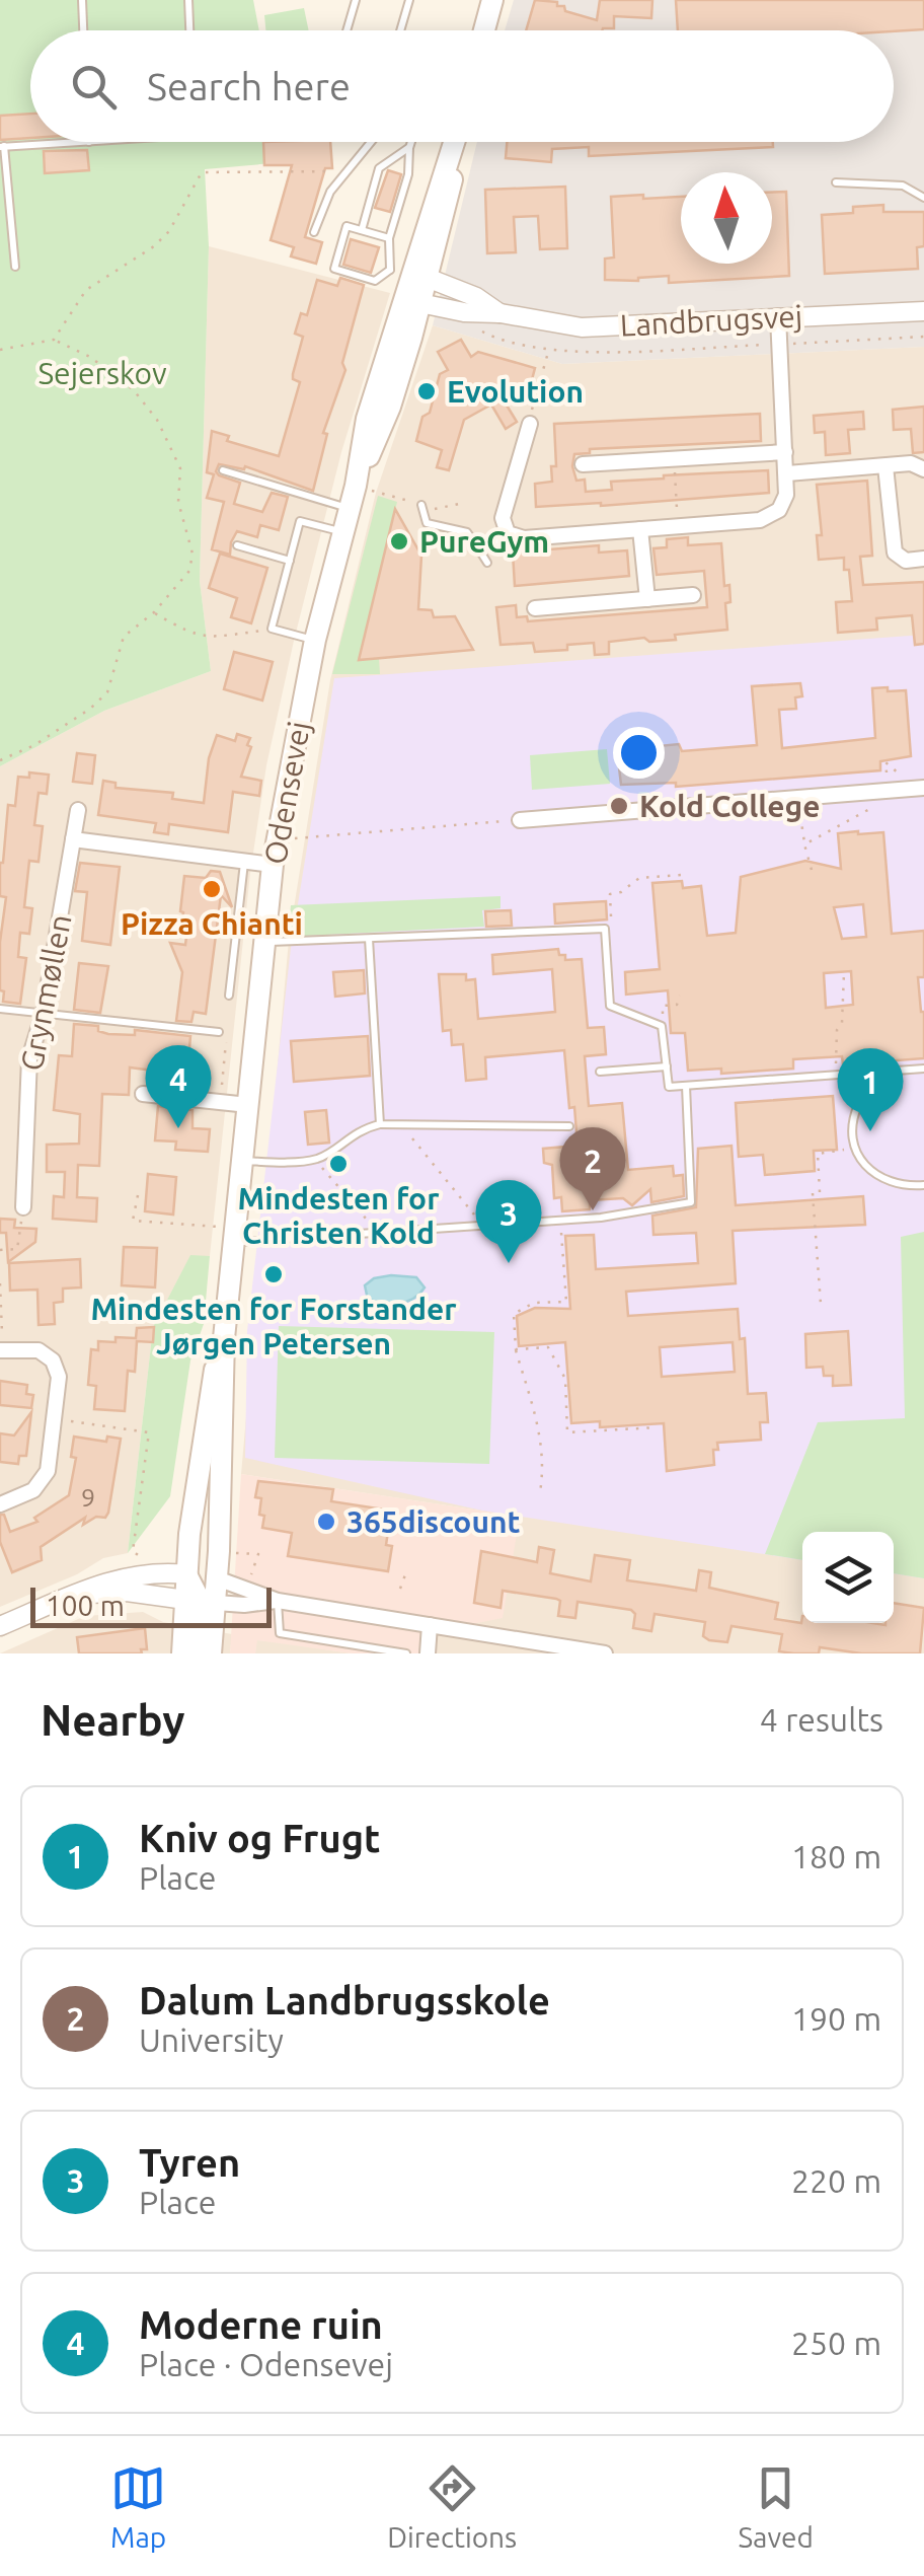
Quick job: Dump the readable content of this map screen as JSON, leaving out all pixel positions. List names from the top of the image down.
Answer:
{
  "streets": {
    "main road": ["Odensevej"],
    "street": ["Landbrugsvej", "Grynmøllen"]
  },
  "crossings": [
    ["Landbrugsvej", "Odensevej"]
  ],
  "parks": ["Sejerskov"],
  "places": [
    "Evolution",
    "PureGym",
    "Kold College",
    "Pizza Chianti",
    "Mindesten for Christen Kold",
    "Mindesten for Forstander Jørgen Petersen",
    "365discount"
  ],
  "house_numbers": ["9"],
  "scale_bar": "100 m",
  "north": "top",
  "page": {
    "search": "Search here",
    "pins": [
      "4",
      "1",
      "2",
      "3"
    ],
    "scale": "100 m",
    "heading": ["Nearby", "4 results"],
    "list": [
      {
        "mark": "1",
        "name": "Kniv og Frugt",
        "note": "Place",
        "value": "180 m"
      },
      {
        "mark": "2",
        "name": "Dalum Landbrugsskole",
        "note": "University",
        "value": "190 m"
      },
      {
        "mark": "3",
        "name": "Tyren",
        "note": "Place",
        "value": "220 m"
      },
      {
        "mark": "4",
        "name": "Moderne ruin",
        "note": "Place · Odensevej",
        "value": "250 m"
      }
    ],
    "nav": ["Map", "Directions", "Saved"]
  }
}
